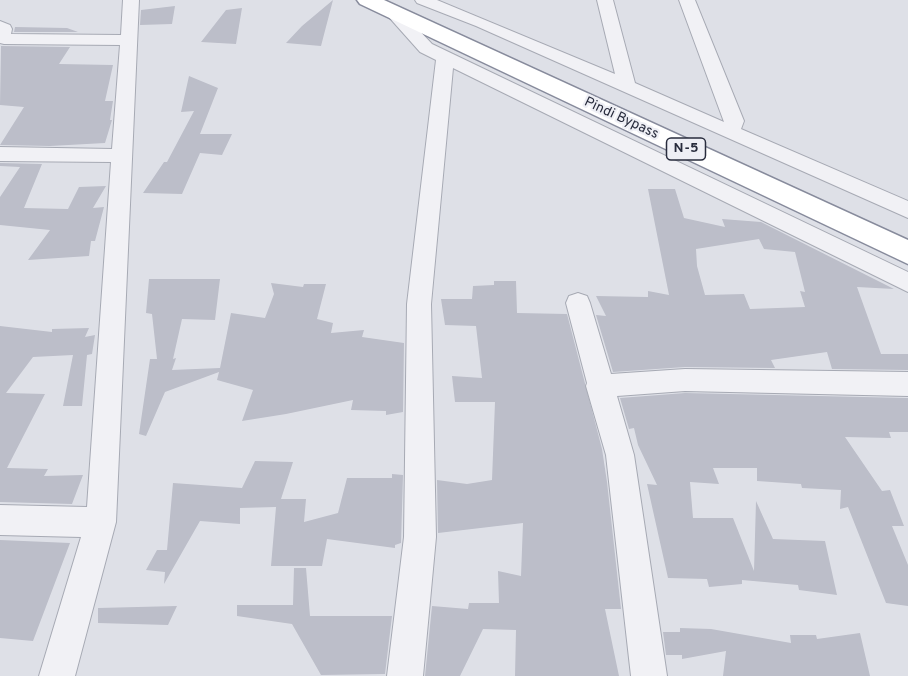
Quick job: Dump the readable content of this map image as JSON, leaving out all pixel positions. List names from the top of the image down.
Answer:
{
  "streets": {
    "highway": ["Pindi Bypass", "N-5"]
  }
}
